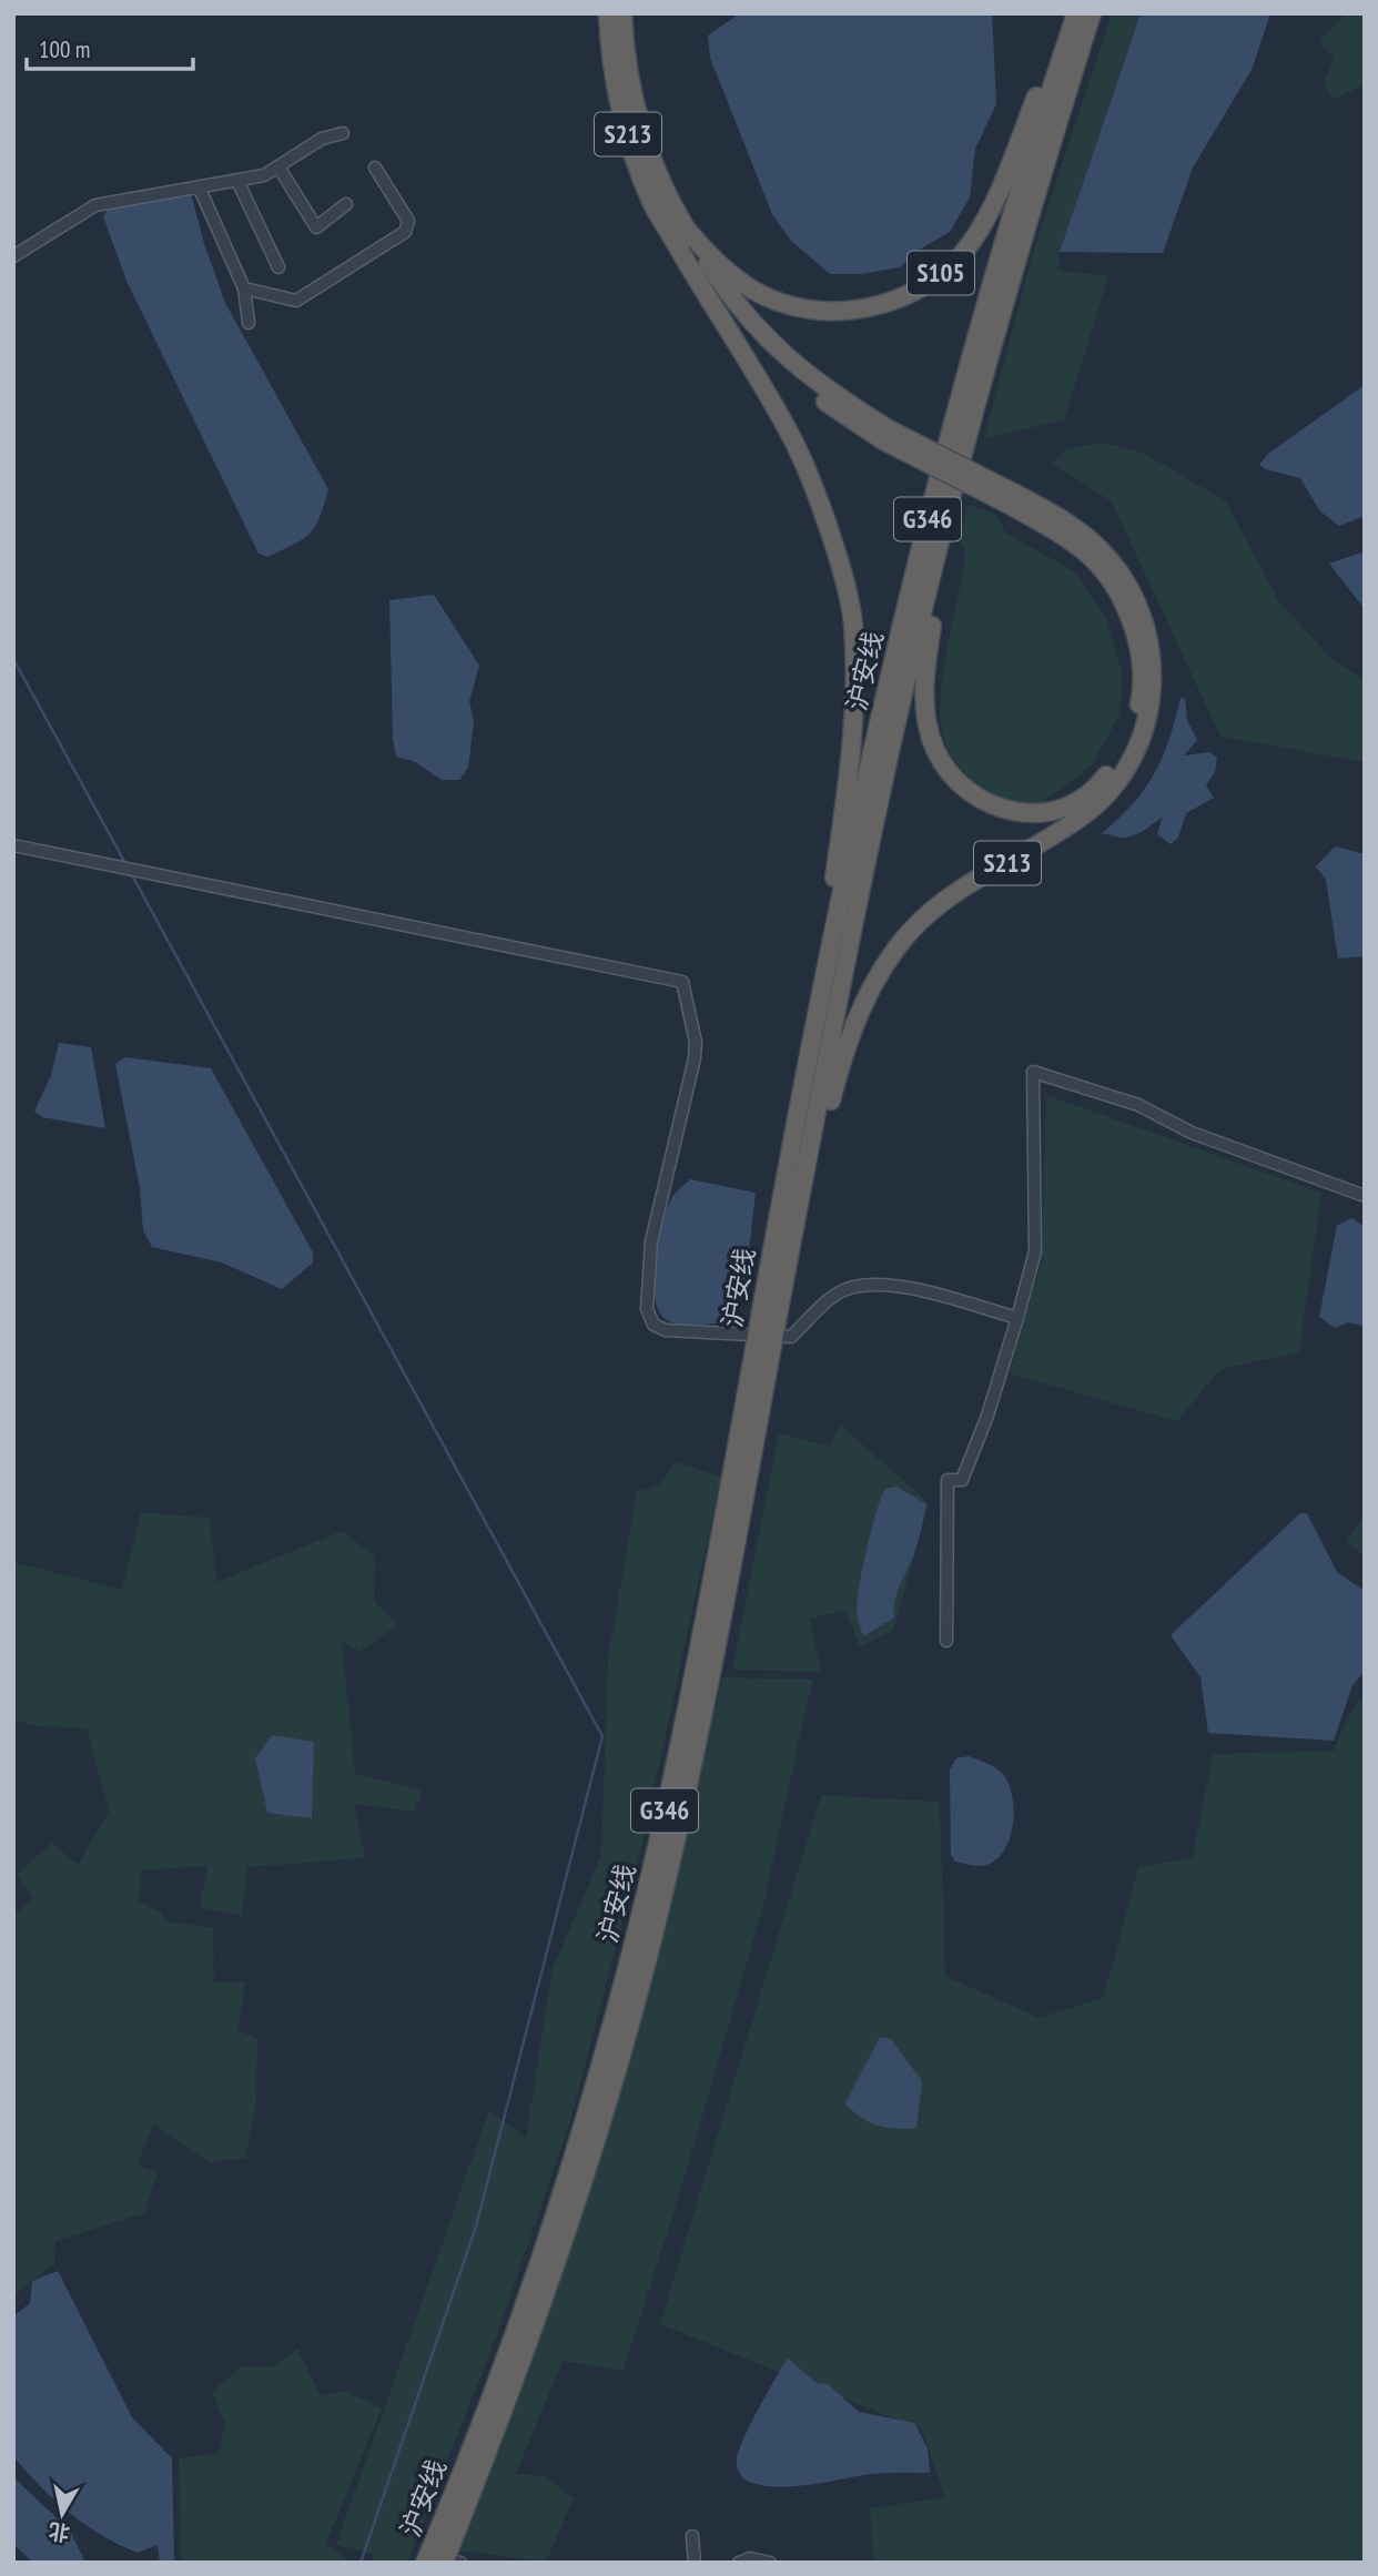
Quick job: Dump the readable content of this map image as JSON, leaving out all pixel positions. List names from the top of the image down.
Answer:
{
  "streets": {
    "highway": [
      "S213",
      "S105",
      "G346",
      "沪安线"
    ]
  },
  "crossings": [
    ["S213", "S105"],
    ["S213", "沪安线"]
  ],
  "scale_bar": "100 m",
  "north": "bottom"
}
